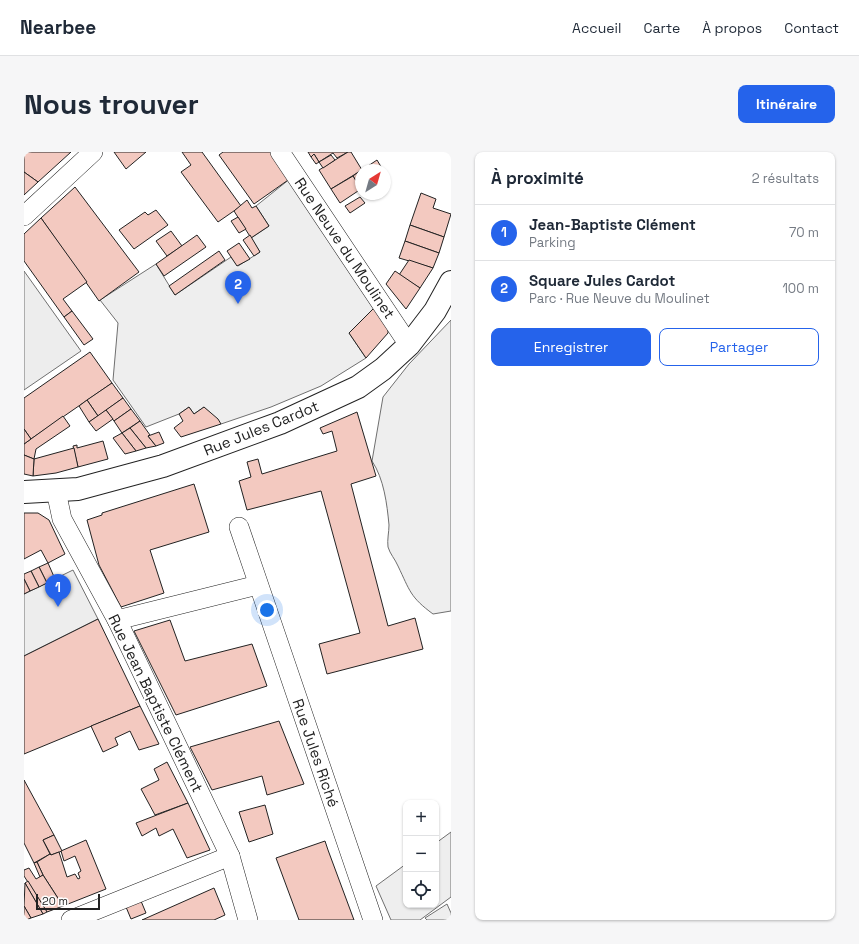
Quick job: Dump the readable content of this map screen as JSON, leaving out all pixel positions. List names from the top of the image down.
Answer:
{
  "streets": {
    "main road": ["Rue Jules Cardot"],
    "street": ["Rue Neuve du Moulinet", "Rue Jean Baptiste Clément", "Rue Jules Riché"]
  },
  "crossings": [
    ["Rue Neuve du Moulinet", "Rue Jules Cardot"],
    ["Rue Jules Cardot", "Rue Jean Baptiste Clément"]
  ],
  "scale_bar": "20 m",
  "north": "top right",
  "page": {
    "header": "Nearbee",
    "nav": [
      "Accueil",
      "Carte",
      "À propos",
      "Contact"
    ],
    "buttons": [
      "Itinéraire",
      ["Enregistrer", "Partager"]
    ],
    "title": "Nous trouver",
    "heading": ["À proximité", "2 résultats"],
    "list": [
      {
        "mark": "1",
        "name": "Jean-Baptiste Clément",
        "note": "Parking",
        "value": "70 m"
      },
      {
        "mark": "2",
        "name": "Square Jules Cardot",
        "note": "Parc · Rue Neuve du Moulinet",
        "value": "100 m"
      }
    ],
    "pins": ["2", "1"],
    "map_buttons": ["+", "−"],
    "scale": "20 m"
  }
}
